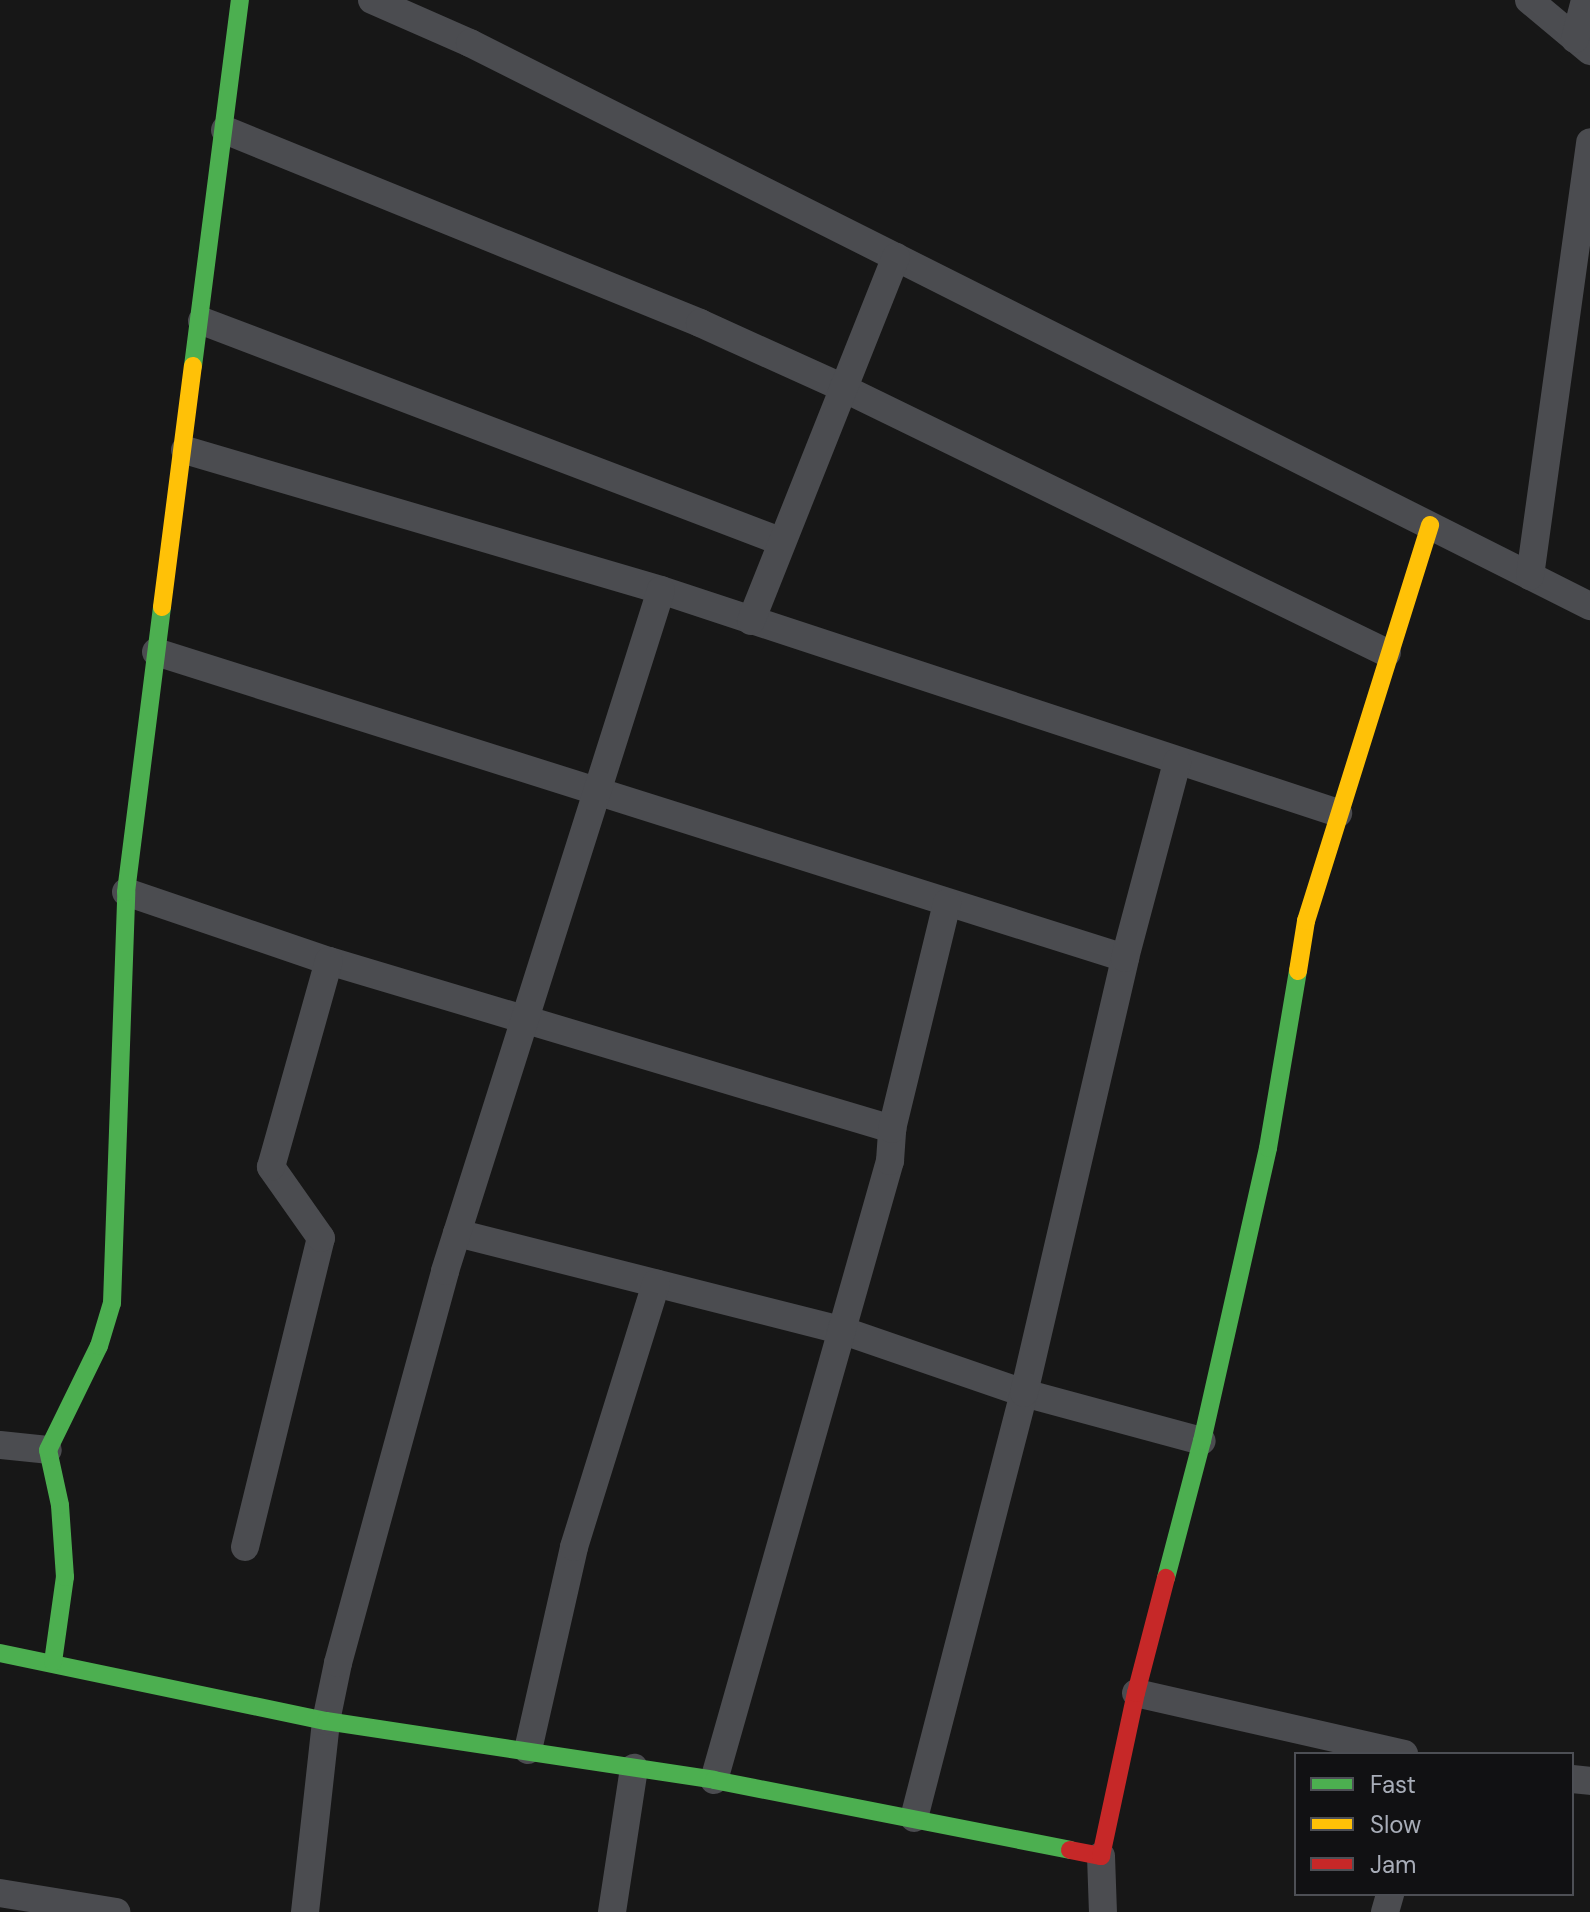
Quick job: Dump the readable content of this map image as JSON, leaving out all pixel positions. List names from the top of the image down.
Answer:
{
  "legend": ["Fast", "Slow", "Jam"]
}
